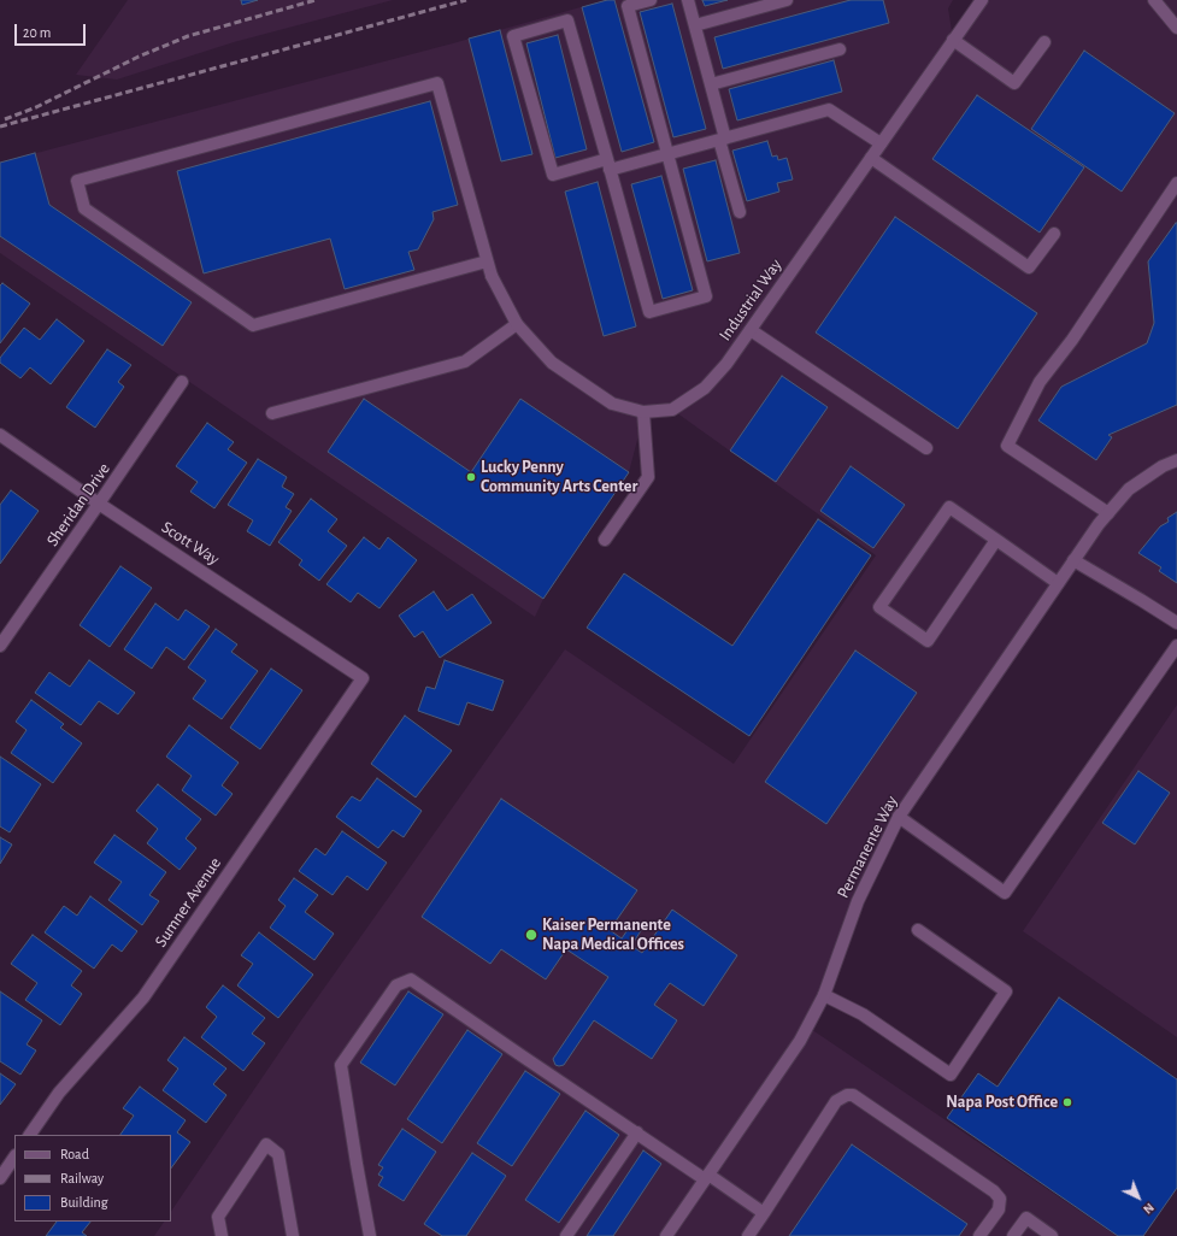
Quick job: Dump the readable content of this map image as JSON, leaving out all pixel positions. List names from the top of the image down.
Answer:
{
  "streets": {
    "street": [
      "Industrial Way",
      "Sheridan Drive",
      "Scott Way",
      "Permanente Way",
      "Sumner Avenue"
    ]
  },
  "crossings": [
    ["Sheridan Drive", "Scott Way"],
    ["Scott Way", "Sumner Avenue"]
  ],
  "places": ["Lucky Penny Community Arts Center", "Kaiser Permanente Napa Medical Offices", "Napa Post Office"],
  "legend": ["Road", "Railway", "Building"],
  "scale_bar": "20 m",
  "north": "bottom right"
}
